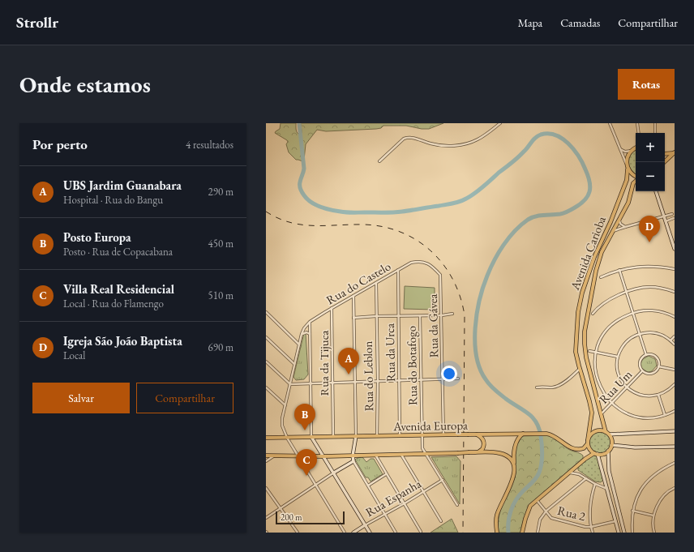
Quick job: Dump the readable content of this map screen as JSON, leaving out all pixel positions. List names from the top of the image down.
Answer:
{
  "streets": {
    "main road": ["Avenida Carioba", "Avenida Europa", "Rua Espanha"],
    "street": [
      "Rua do Castelo",
      "Rua da Gávea",
      "Rua da Urca",
      "Rua da Tijuca",
      "Rua do Botafogo",
      "Rua do Leblon",
      "Rua Um",
      "Rua 2"
    ]
  },
  "crossings": [
    ["Avenida Carioba", "Rua Um"],
    ["Avenida Carioba", "Avenida Europa"],
    ["Rua do Castelo", "Rua da Gávea"],
    ["Rua do Castelo", "Rua da Urca"],
    ["Rua do Castelo", "Rua da Tijuca"],
    ["Rua do Castelo", "Rua do Leblon"],
    ["Rua do Castelo", "Avenida Europa"],
    ["Rua da Gávea", "Avenida Europa"],
    ["Rua da Urca", "Avenida Europa"],
    ["Rua da Tijuca", "Avenida Europa"],
    ["Rua do Botafogo", "Avenida Europa"],
    ["Rua do Leblon", "Avenida Europa"]
  ],
  "scale_bar": "200 m",
  "page": {
    "header": "Strollr",
    "nav": ["Mapa", "Camadas", "Compartilhar"],
    "buttons": [
      "Rotas",
      ["Salvar", "Compartilhar"]
    ],
    "title": "Onde estamos",
    "heading": ["Por perto", "4 resultados"],
    "map_buttons": ["+", "−"],
    "list": [
      {
        "mark": "A",
        "name": "UBS Jardim Guanabara",
        "note": "Hospital · Rua do Bangu",
        "value": "290 m"
      },
      {
        "mark": "B",
        "name": "Posto Europa",
        "note": "Posto · Rua de Copacabana",
        "value": "450 m"
      },
      {
        "mark": "C",
        "name": "Villa Real Residencial",
        "note": "Local · Rua do Flamengo",
        "value": "510 m"
      },
      {
        "mark": "D",
        "name": "Igreja São João Baptista",
        "note": "Local",
        "value": "690 m"
      }
    ],
    "pins": [
      "D",
      "A",
      "B",
      "C"
    ],
    "scale": "200 m"
  }
}
